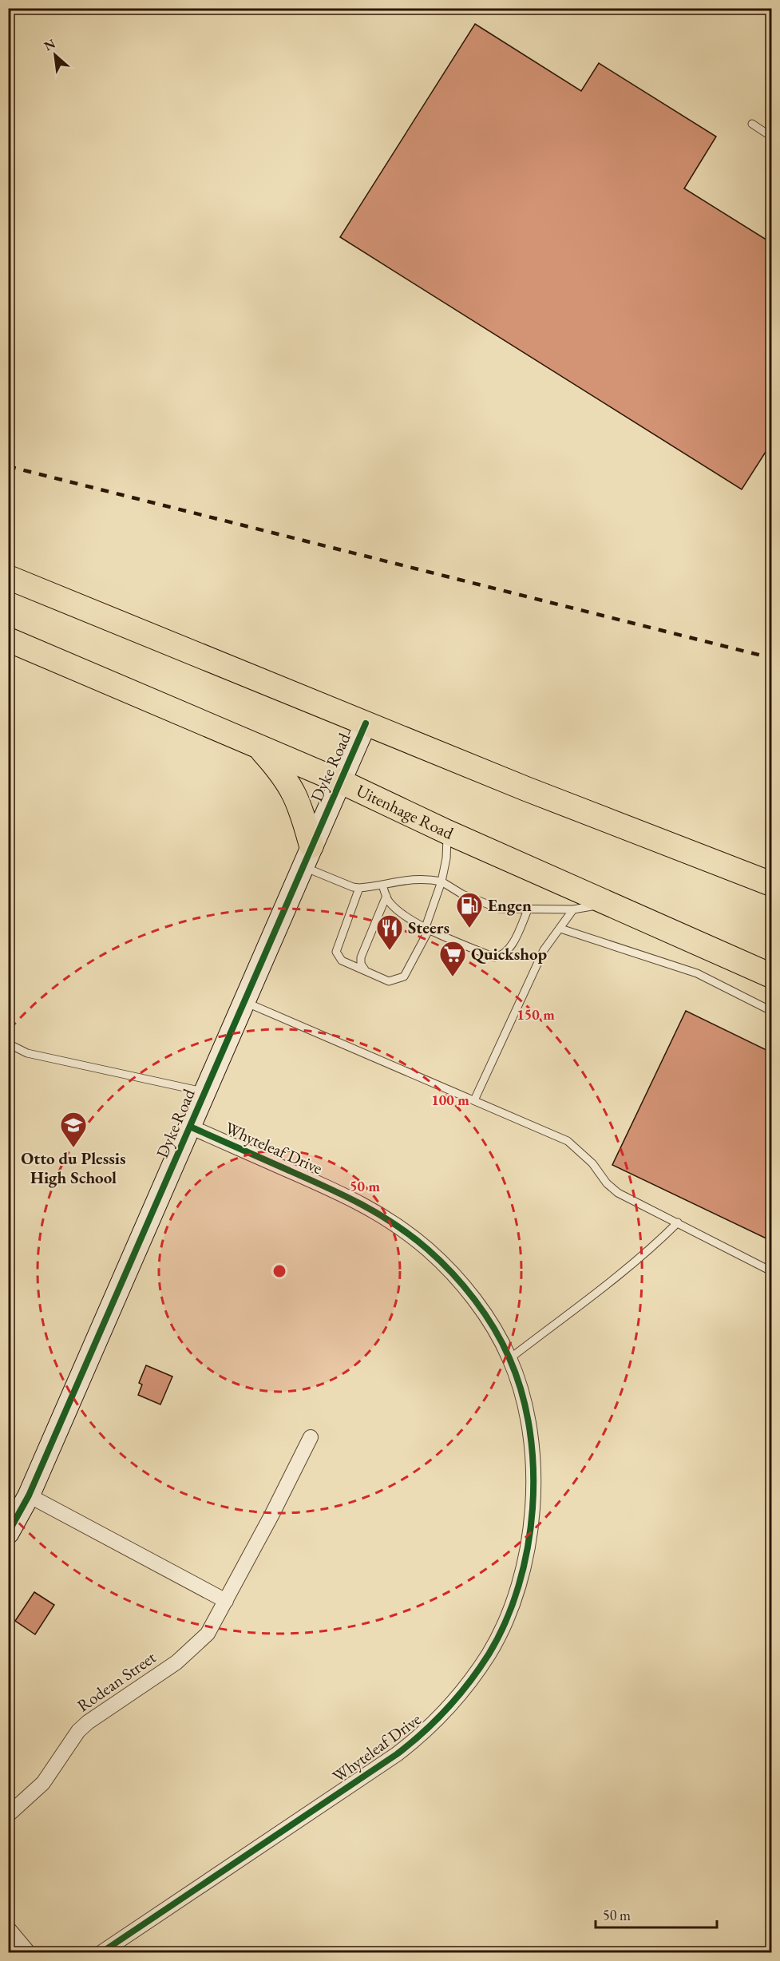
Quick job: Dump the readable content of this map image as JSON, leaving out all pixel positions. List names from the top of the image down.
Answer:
{
  "streets": {
    "main road": ["Uitenhage Road"],
    "street": ["Dyke Road", "Whyteleaf Drive", "Rodean Street"]
  },
  "crossings": [
    ["Dyke Road", "Uitenhage Road"],
    ["Dyke Road", "Whyteleaf Drive"]
  ],
  "places": {
    "fuel station": ["Engen"],
    "restaurant": ["Steers"],
    "supermarket": ["Quickshop"],
    "school or university": ["Otto du Plessis High School"]
  },
  "scale_bar": "50 m",
  "north": "top left",
  "rings": ["150 m", "100 m", "50 m"]
}
